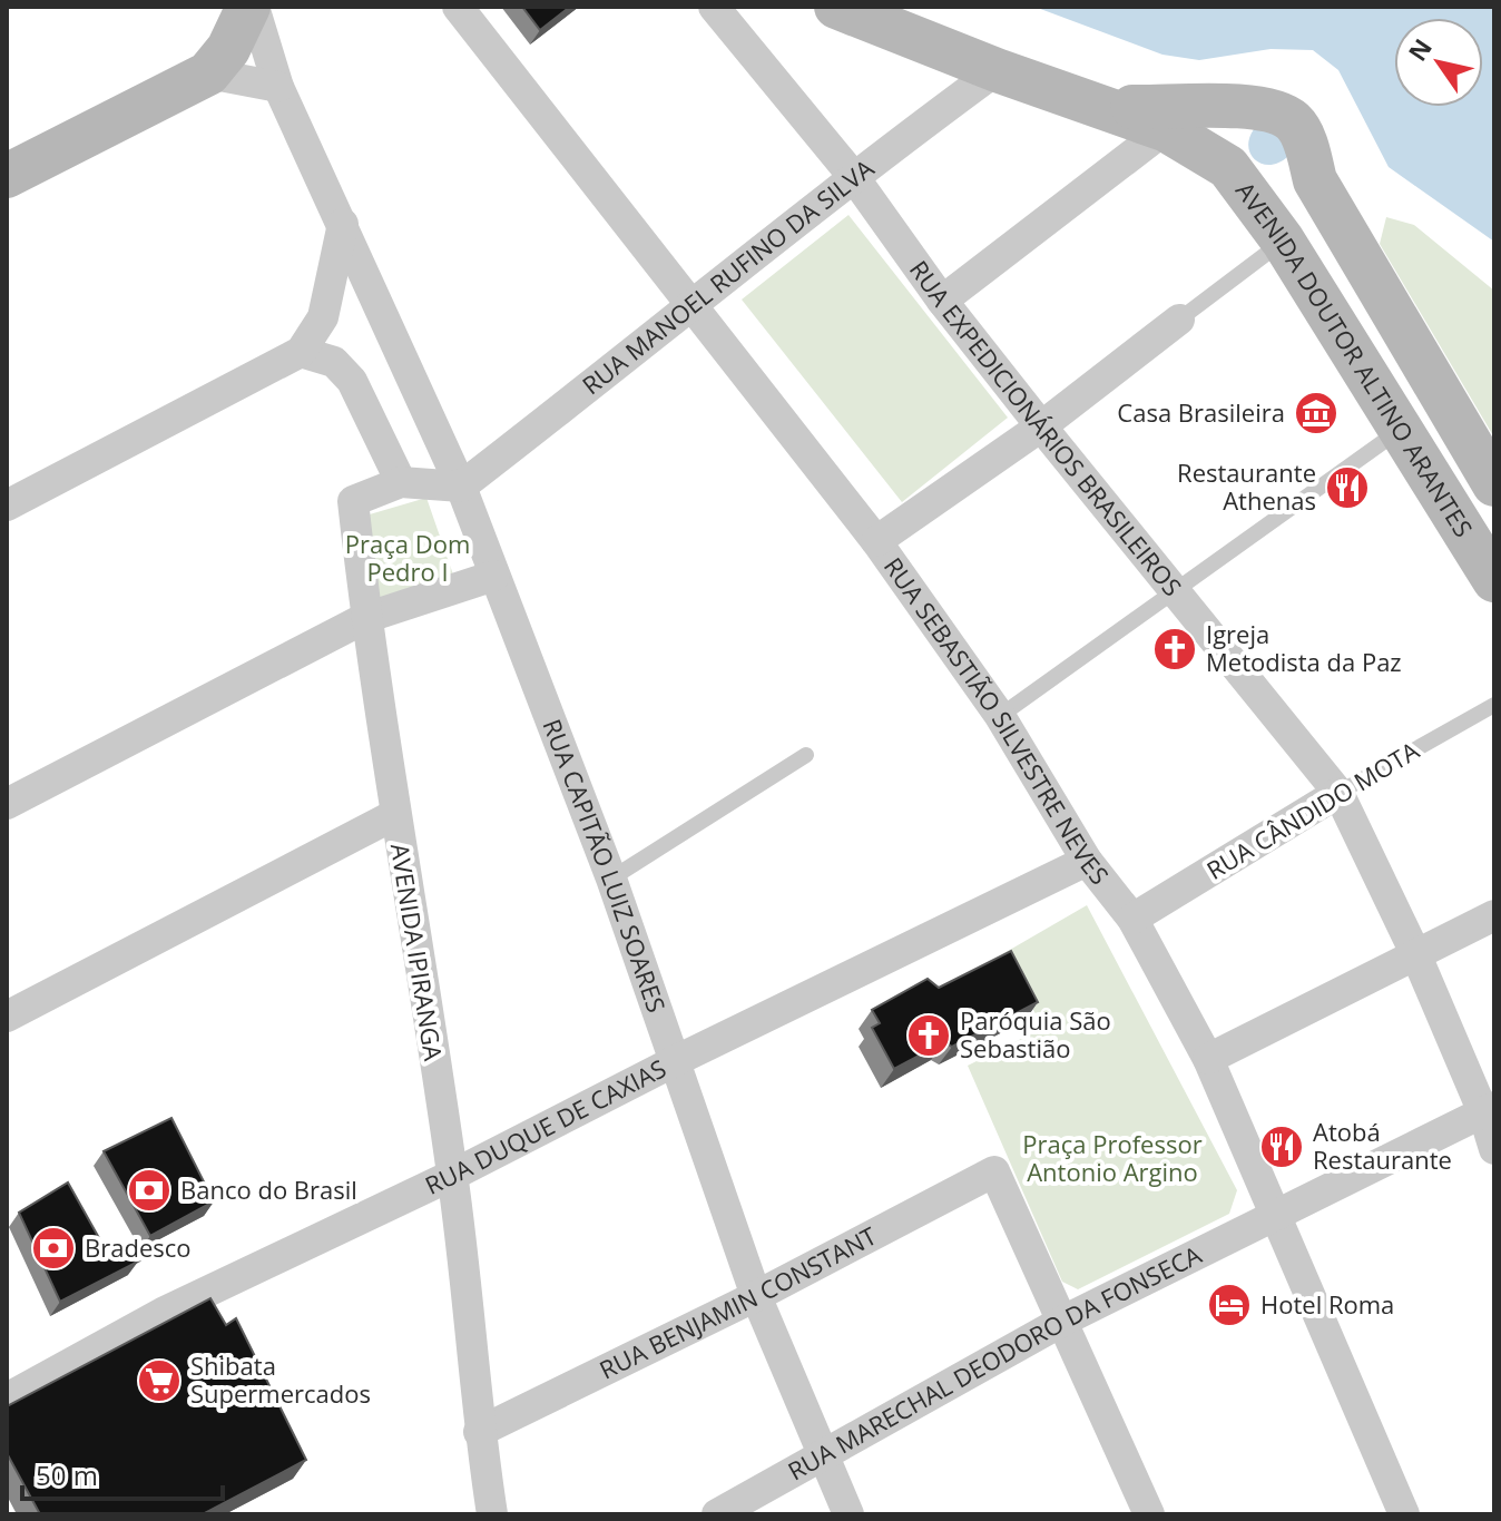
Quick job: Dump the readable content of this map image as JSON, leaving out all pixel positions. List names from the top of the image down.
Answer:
{
  "streets": {
    "main road": ["AVENIDA DOUTOR ALTINO ARANTES"],
    "street": [
      "RUA MANOEL RUFINO DA SILVA",
      "RUA EXPEDICIONÁRIOS BRASILEIROS",
      "RUA SEBASTIÃO SILVESTRE NEVES",
      "RUA CÂNDIDO MOTA",
      "RUA CAPITÃO LUIZ SOARES",
      "AVENIDA IPIRANGA",
      "RUA DUQUE DE CAXIAS",
      "RUA BENJAMIN CONSTANT",
      "RUA MARECHAL DEODORO DA FONSECA"
    ]
  },
  "crossings": [
    ["RUA MANOEL RUFINO DA SILVA", "AVENIDA DOUTOR ALTINO ARANTES"],
    ["RUA MANOEL RUFINO DA SILVA", "RUA EXPEDICIONÁRIOS BRASILEIROS"],
    ["RUA MANOEL RUFINO DA SILVA", "RUA SEBASTIÃO SILVESTRE NEVES"],
    ["RUA MANOEL RUFINO DA SILVA", "RUA CAPITÃO LUIZ SOARES"],
    ["RUA MANOEL RUFINO DA SILVA", "AVENIDA IPIRANGA"],
    ["RUA EXPEDICIONÁRIOS BRASILEIROS", "RUA CÂNDIDO MOTA"],
    ["RUA EXPEDICIONÁRIOS BRASILEIROS", "RUA MARECHAL DEODORO DA FONSECA"],
    ["RUA SEBASTIÃO SILVESTRE NEVES", "RUA CÂNDIDO MOTA"],
    ["RUA SEBASTIÃO SILVESTRE NEVES", "RUA DUQUE DE CAXIAS"],
    ["RUA SEBASTIÃO SILVESTRE NEVES", "RUA MARECHAL DEODORO DA FONSECA"],
    ["RUA CAPITÃO LUIZ SOARES", "AVENIDA IPIRANGA"],
    ["RUA CAPITÃO LUIZ SOARES", "RUA DUQUE DE CAXIAS"],
    ["RUA CAPITÃO LUIZ SOARES", "RUA BENJAMIN CONSTANT"],
    ["RUA CAPITÃO LUIZ SOARES", "RUA MARECHAL DEODORO DA FONSECA"],
    ["AVENIDA IPIRANGA", "RUA DUQUE DE CAXIAS"],
    ["AVENIDA IPIRANGA", "RUA BENJAMIN CONSTANT"],
    ["RUA BENJAMIN CONSTANT", "RUA MARECHAL DEODORO DA FONSECA"]
  ],
  "parks": ["Praça Dom Pedro I", "Praça Professor Antonio Argino"],
  "places": {
    "museum": ["Casa Brasileira"],
    "restaurant": ["Restaurante Athenas", "Atobá Restaurante"],
    "church": ["Igreja Metodista da Paz", "Paróquia São Sebastião"],
    "bank": ["Banco do Brasil", "Bradesco"],
    "hotel": ["Hotel Roma"],
    "supermarket": ["Shibata Supermercados"]
  },
  "scale_bar": "50 m",
  "north": "top left"
}
